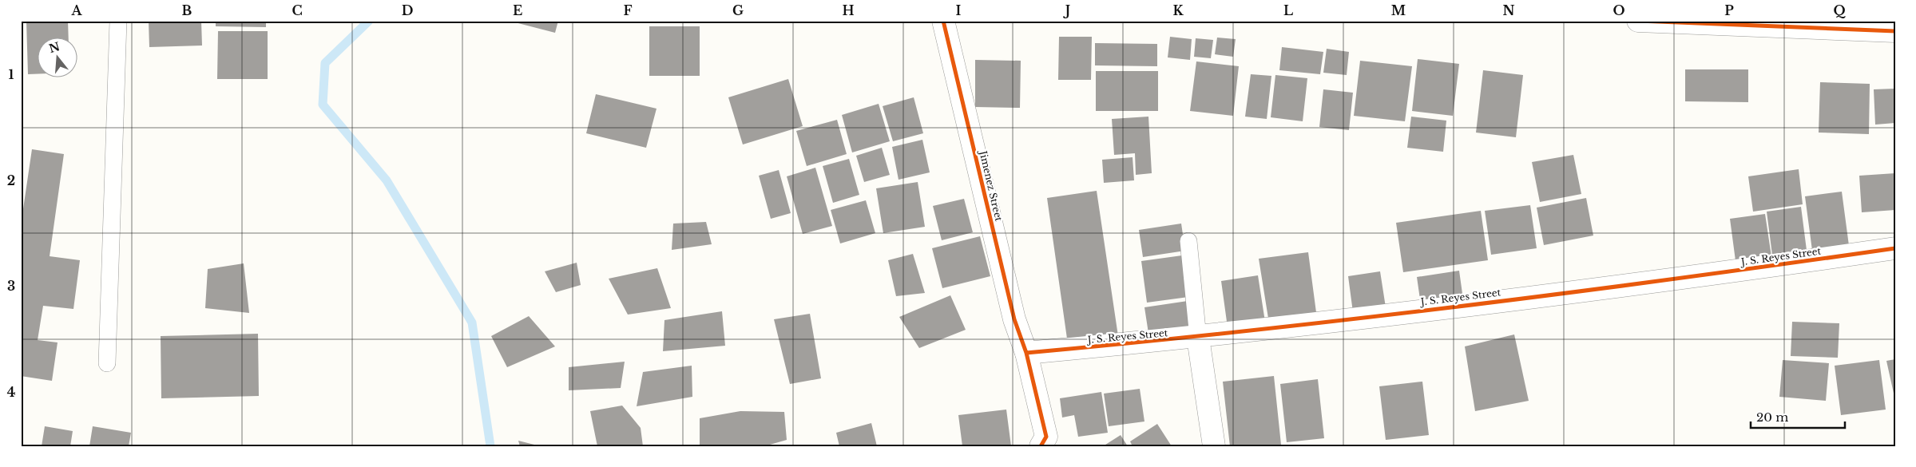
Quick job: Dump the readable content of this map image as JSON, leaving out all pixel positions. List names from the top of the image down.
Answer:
{
  "streets": {
    "street": ["Jimenez Street", "J. S. Reyes Street"]
  },
  "crossings": [
    ["Jimenez Street", "J. S. Reyes Street"]
  ],
  "scale_bar": "20 m",
  "north": "top",
  "grid": {
    "columns": [
      "A",
      "B",
      "C",
      "D",
      "E",
      "F",
      "G",
      "H",
      "I",
      "J",
      "K",
      "L",
      "M",
      "N",
      "O",
      "P",
      "Q"
    ],
    "rows": [
      "1",
      "2",
      "3",
      "4"
    ]
  }
}
